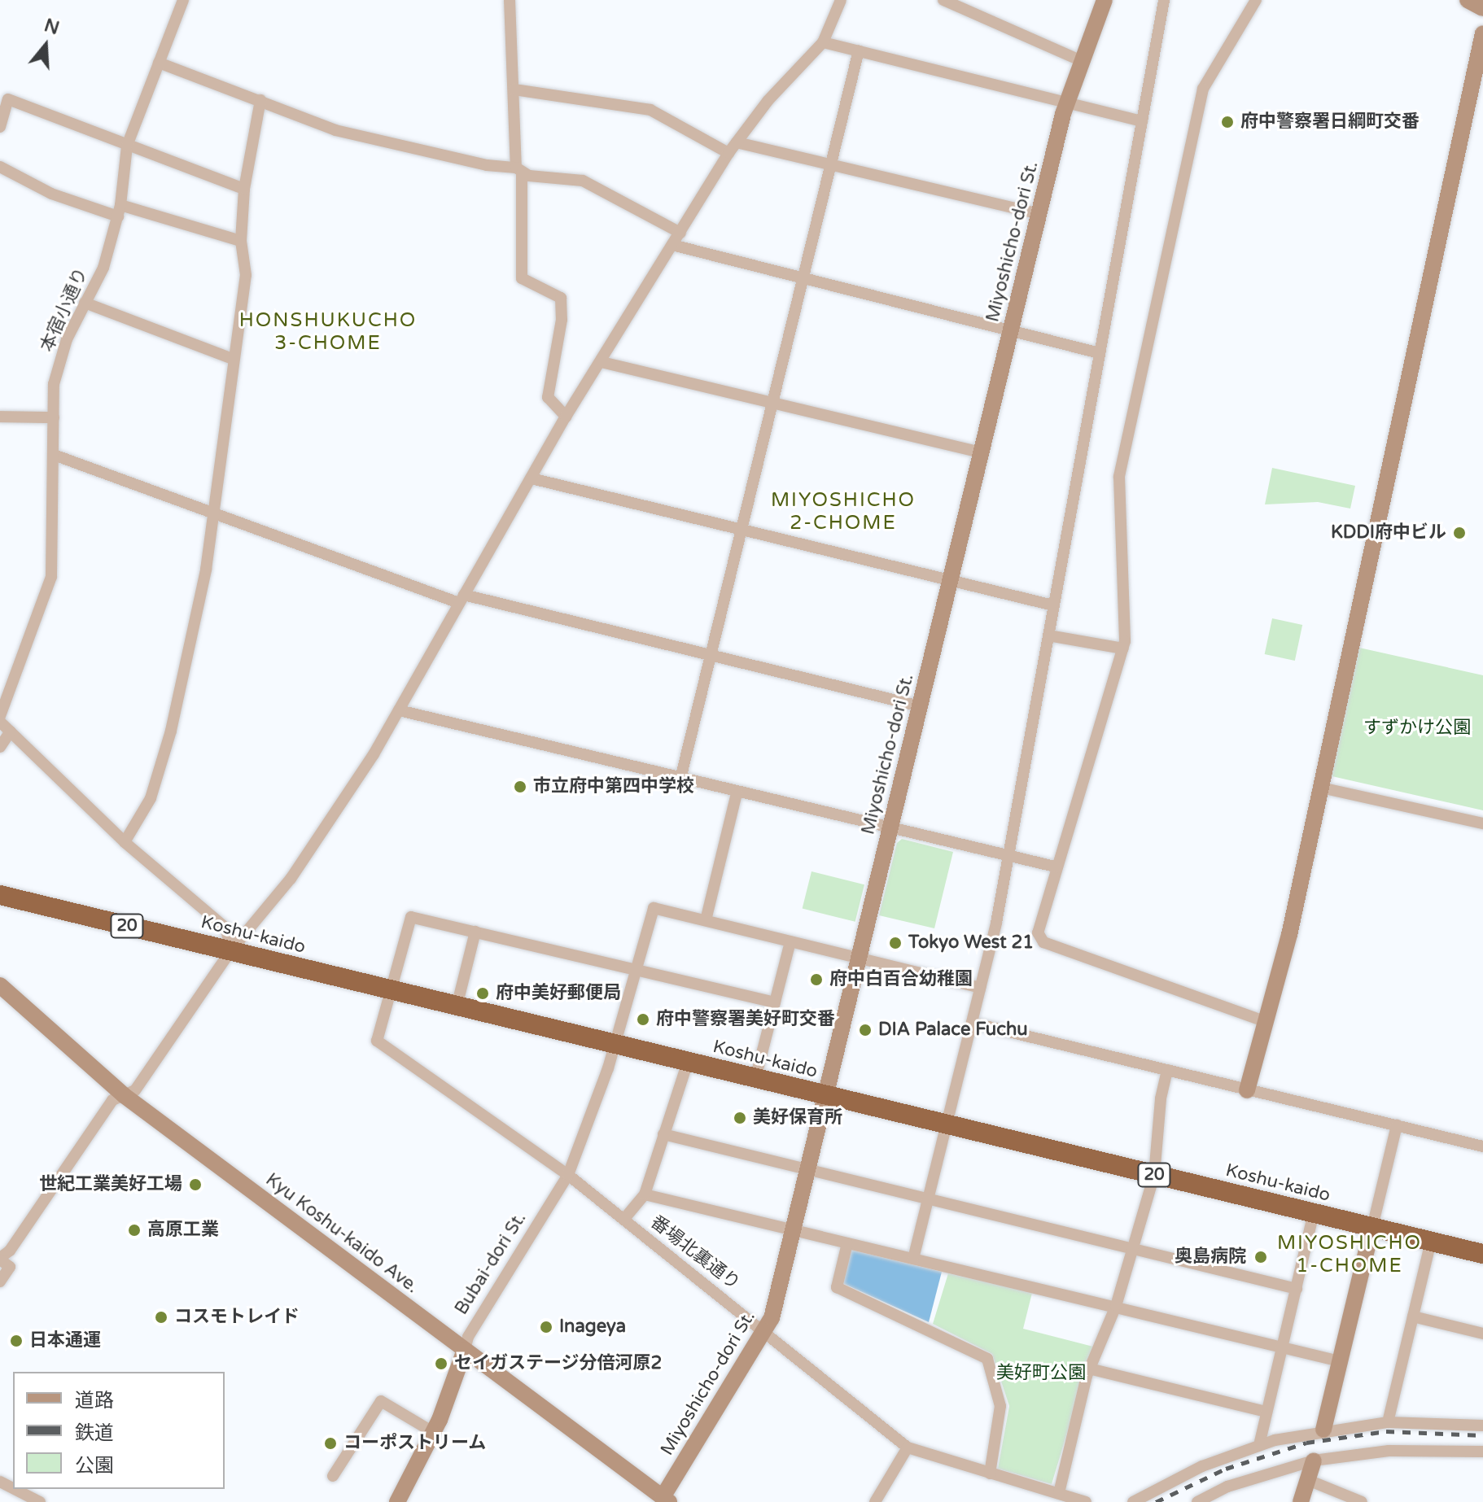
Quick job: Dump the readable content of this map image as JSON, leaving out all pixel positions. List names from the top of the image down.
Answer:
{
  "streets": {
    "highway": ["20", "Koshu-kaido"],
    "street": [
      "Miyoshicho-dori St.",
      "本宿小通り",
      "Kyu Koshu-kaido Ave.",
      "番場北裏通り",
      "Bubai-dori St."
    ]
  },
  "crossings": [
    ["Miyoshicho-dori St.", "Koshu-kaido"],
    ["Miyoshicho-dori St.", "Kyu Koshu-kaido Ave."],
    ["Miyoshicho-dori St.", "番場北裏通り"],
    ["Koshu-kaido", "番場北裏通り"],
    ["Koshu-kaido", "Bubai-dori St."],
    ["Kyu Koshu-kaido Ave.", "Bubai-dori St."],
    ["番場北裏通り", "Bubai-dori St."]
  ],
  "districts": ["HONSHUKUCHO 3-CHOME", "MIYOSHICHO 2-CHOME", "MIYOSHICHO 1-CHOME"],
  "parks": ["すずかけ公園", "美好町公園"],
  "places": [
    "府中警察署日綱町交番",
    "KDDI府中ビル",
    "市立府中第四中学校",
    "Tokyo West 21",
    "府中白百合幼稚園",
    "府中美好郵便局",
    "府中警察署美好町交番",
    "DIA Palace Fuchu",
    "美好保育所",
    "世紀工業美好工場",
    "高原工業",
    "奥島病院",
    "コスモトレイド",
    "Inageya",
    "日本通運",
    "セイガステージ分倍河原2",
    "コーポストリーム"
  ],
  "legend": ["道路", "鉄道", "公園"],
  "north": "top"
}
